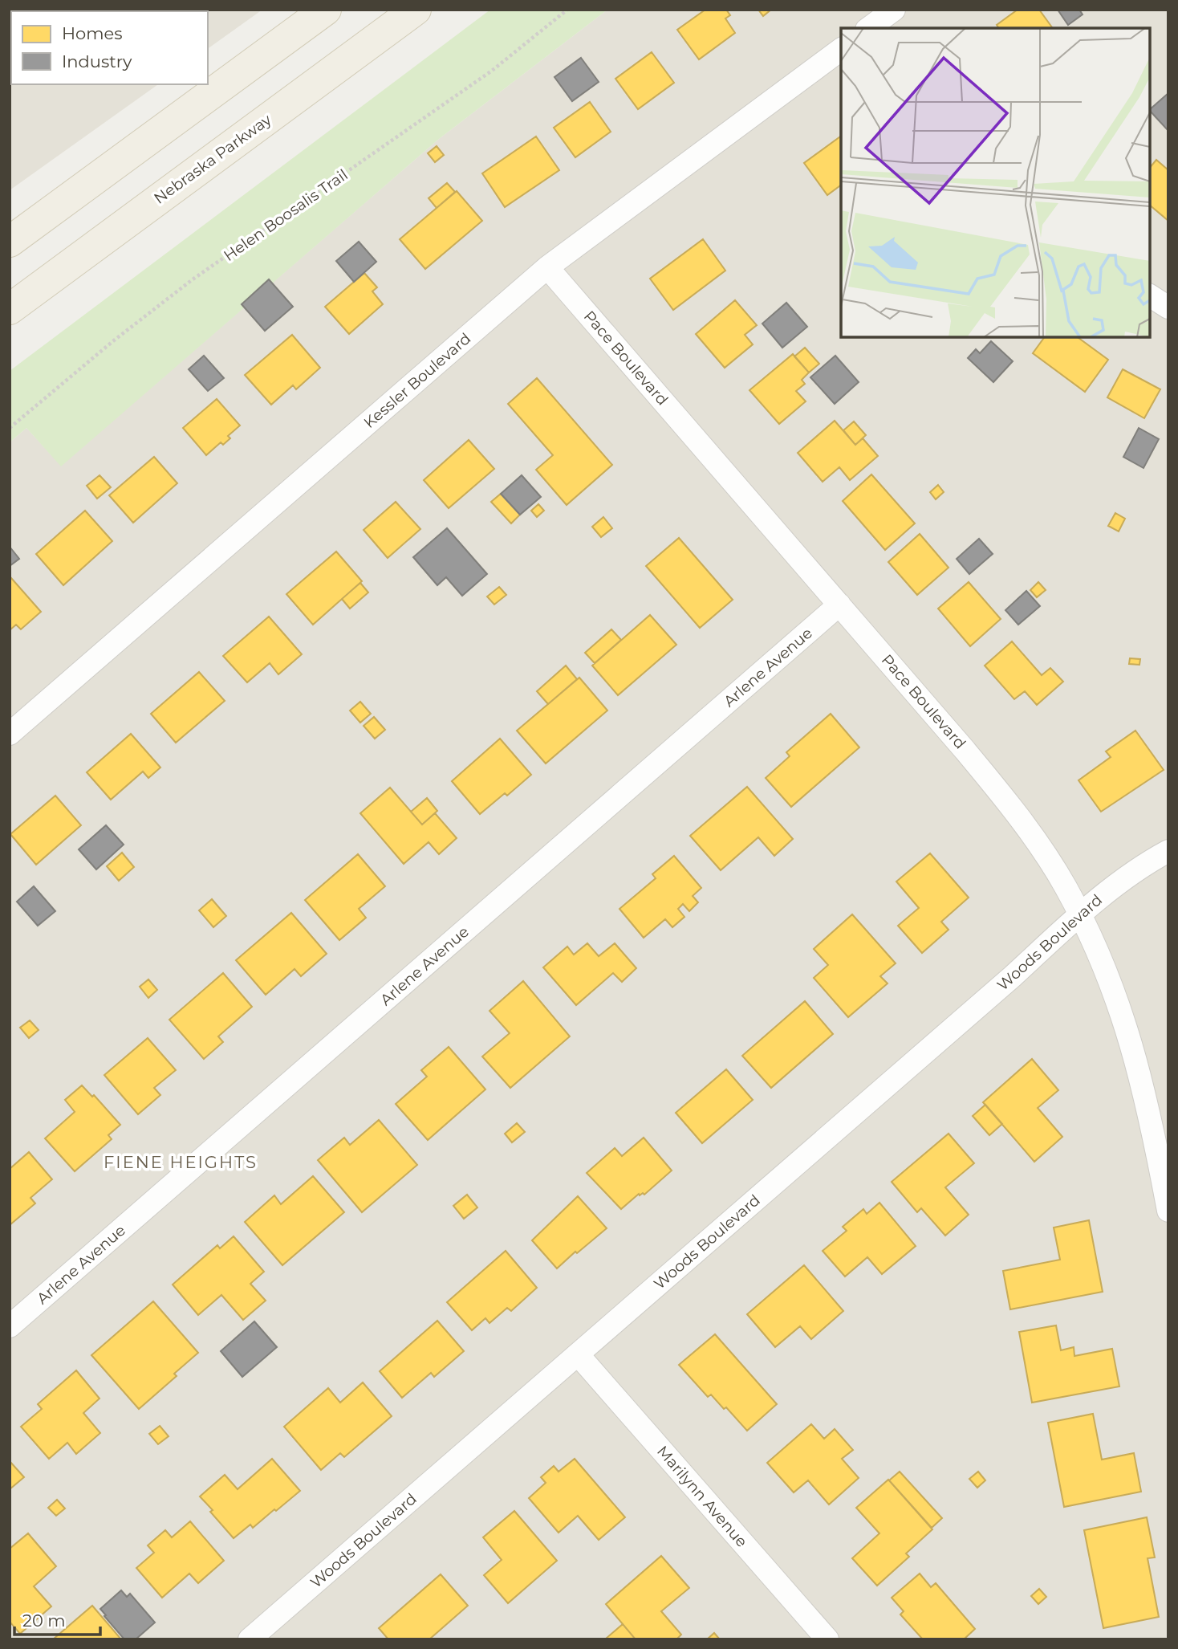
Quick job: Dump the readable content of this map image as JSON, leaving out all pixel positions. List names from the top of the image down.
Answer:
{
  "streets": {
    "main road": ["Nebraska Parkway"],
    "street": [
      "Pace Boulevard",
      "Kessler Boulevard",
      "Arlene Avenue",
      "Woods Boulevard",
      "Marilynn Avenue"
    ],
    "path": ["Helen Boosalis Trail"]
  },
  "crossings": [
    ["Pace Boulevard", "Kessler Boulevard"],
    ["Pace Boulevard", "Arlene Avenue"],
    ["Pace Boulevard", "Woods Boulevard"],
    ["Woods Boulevard", "Marilynn Avenue"]
  ],
  "districts": ["FIENE HEIGHTS"],
  "legend": ["Homes", "Industry"],
  "scale_bar": "20 m"
}
